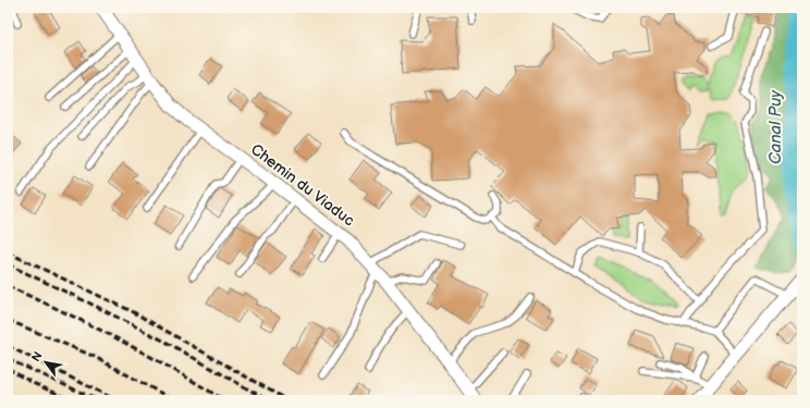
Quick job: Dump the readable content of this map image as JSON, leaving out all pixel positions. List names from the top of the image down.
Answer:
{
  "streets": {
    "street": ["Chemin du Viaduc"]
  },
  "water": ["Canal Puy"],
  "north": "top left"
}
